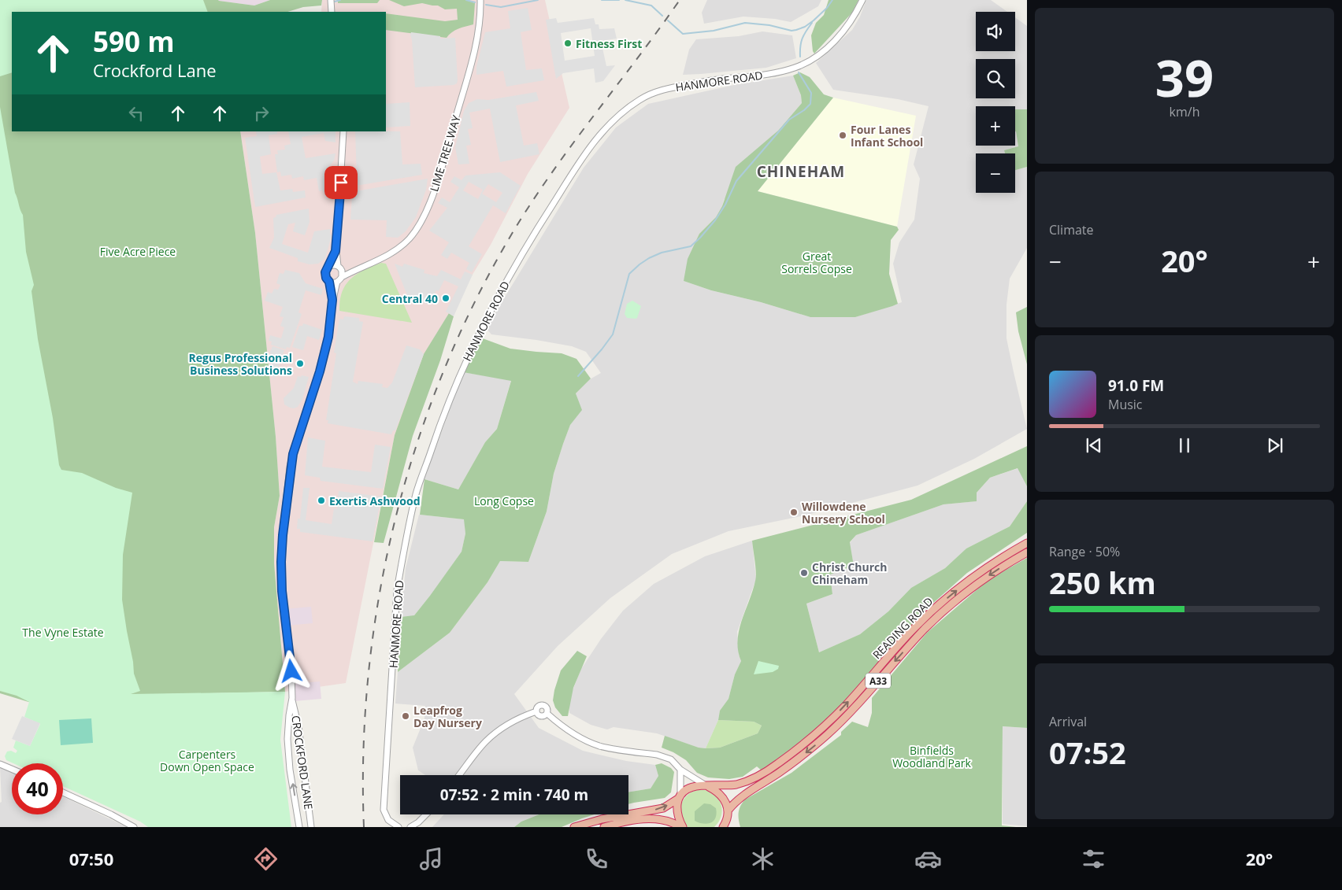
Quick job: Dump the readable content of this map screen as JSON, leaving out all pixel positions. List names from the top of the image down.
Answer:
{
  "streets": {
    "highway": ["READING ROAD", "A33"],
    "street": ["HANMORE ROAD", "LIME TREE WAY", "CROCKFORD LANE"]
  },
  "crossings": [
    ["LIME TREE WAY", "CROCKFORD LANE"],
    ["READING ROAD", "A33"]
  ],
  "districts": ["CHINEHAM"],
  "parks": [
    "Five Acre Piece",
    "Great Sorrels Copse",
    "Long Copse",
    "The Vyne Estate",
    "Binfields Woodland Park",
    "Carpenters Down Open Space"
  ],
  "places": [
    "Fitness First",
    "Four Lanes Infant School",
    "Central 40",
    "Regus Professional Business Solutions",
    "Exertis Ashwood",
    "Willowdene Nursery School",
    "Christ Church Chineham",
    "Leapfrog Day Nursery"
  ],
  "page": {
    "tile": [
      ["39", "km/h"],
      "Climate",
      ["Range · 50%", "250 km"],
      ["Arrival", "07:52"]
    ],
    "map_buttons": ["+", "−"],
    "turn": ["590 m", "Crockford Lane"],
    "heat": ["−", "20°", "+"],
    "song": ["91.0 FM", "Music"],
    "limit": "40",
    "trip": "07:52 · 2 min · 740 m",
    "tabs": ["07:50", "20°"]
  }
}
